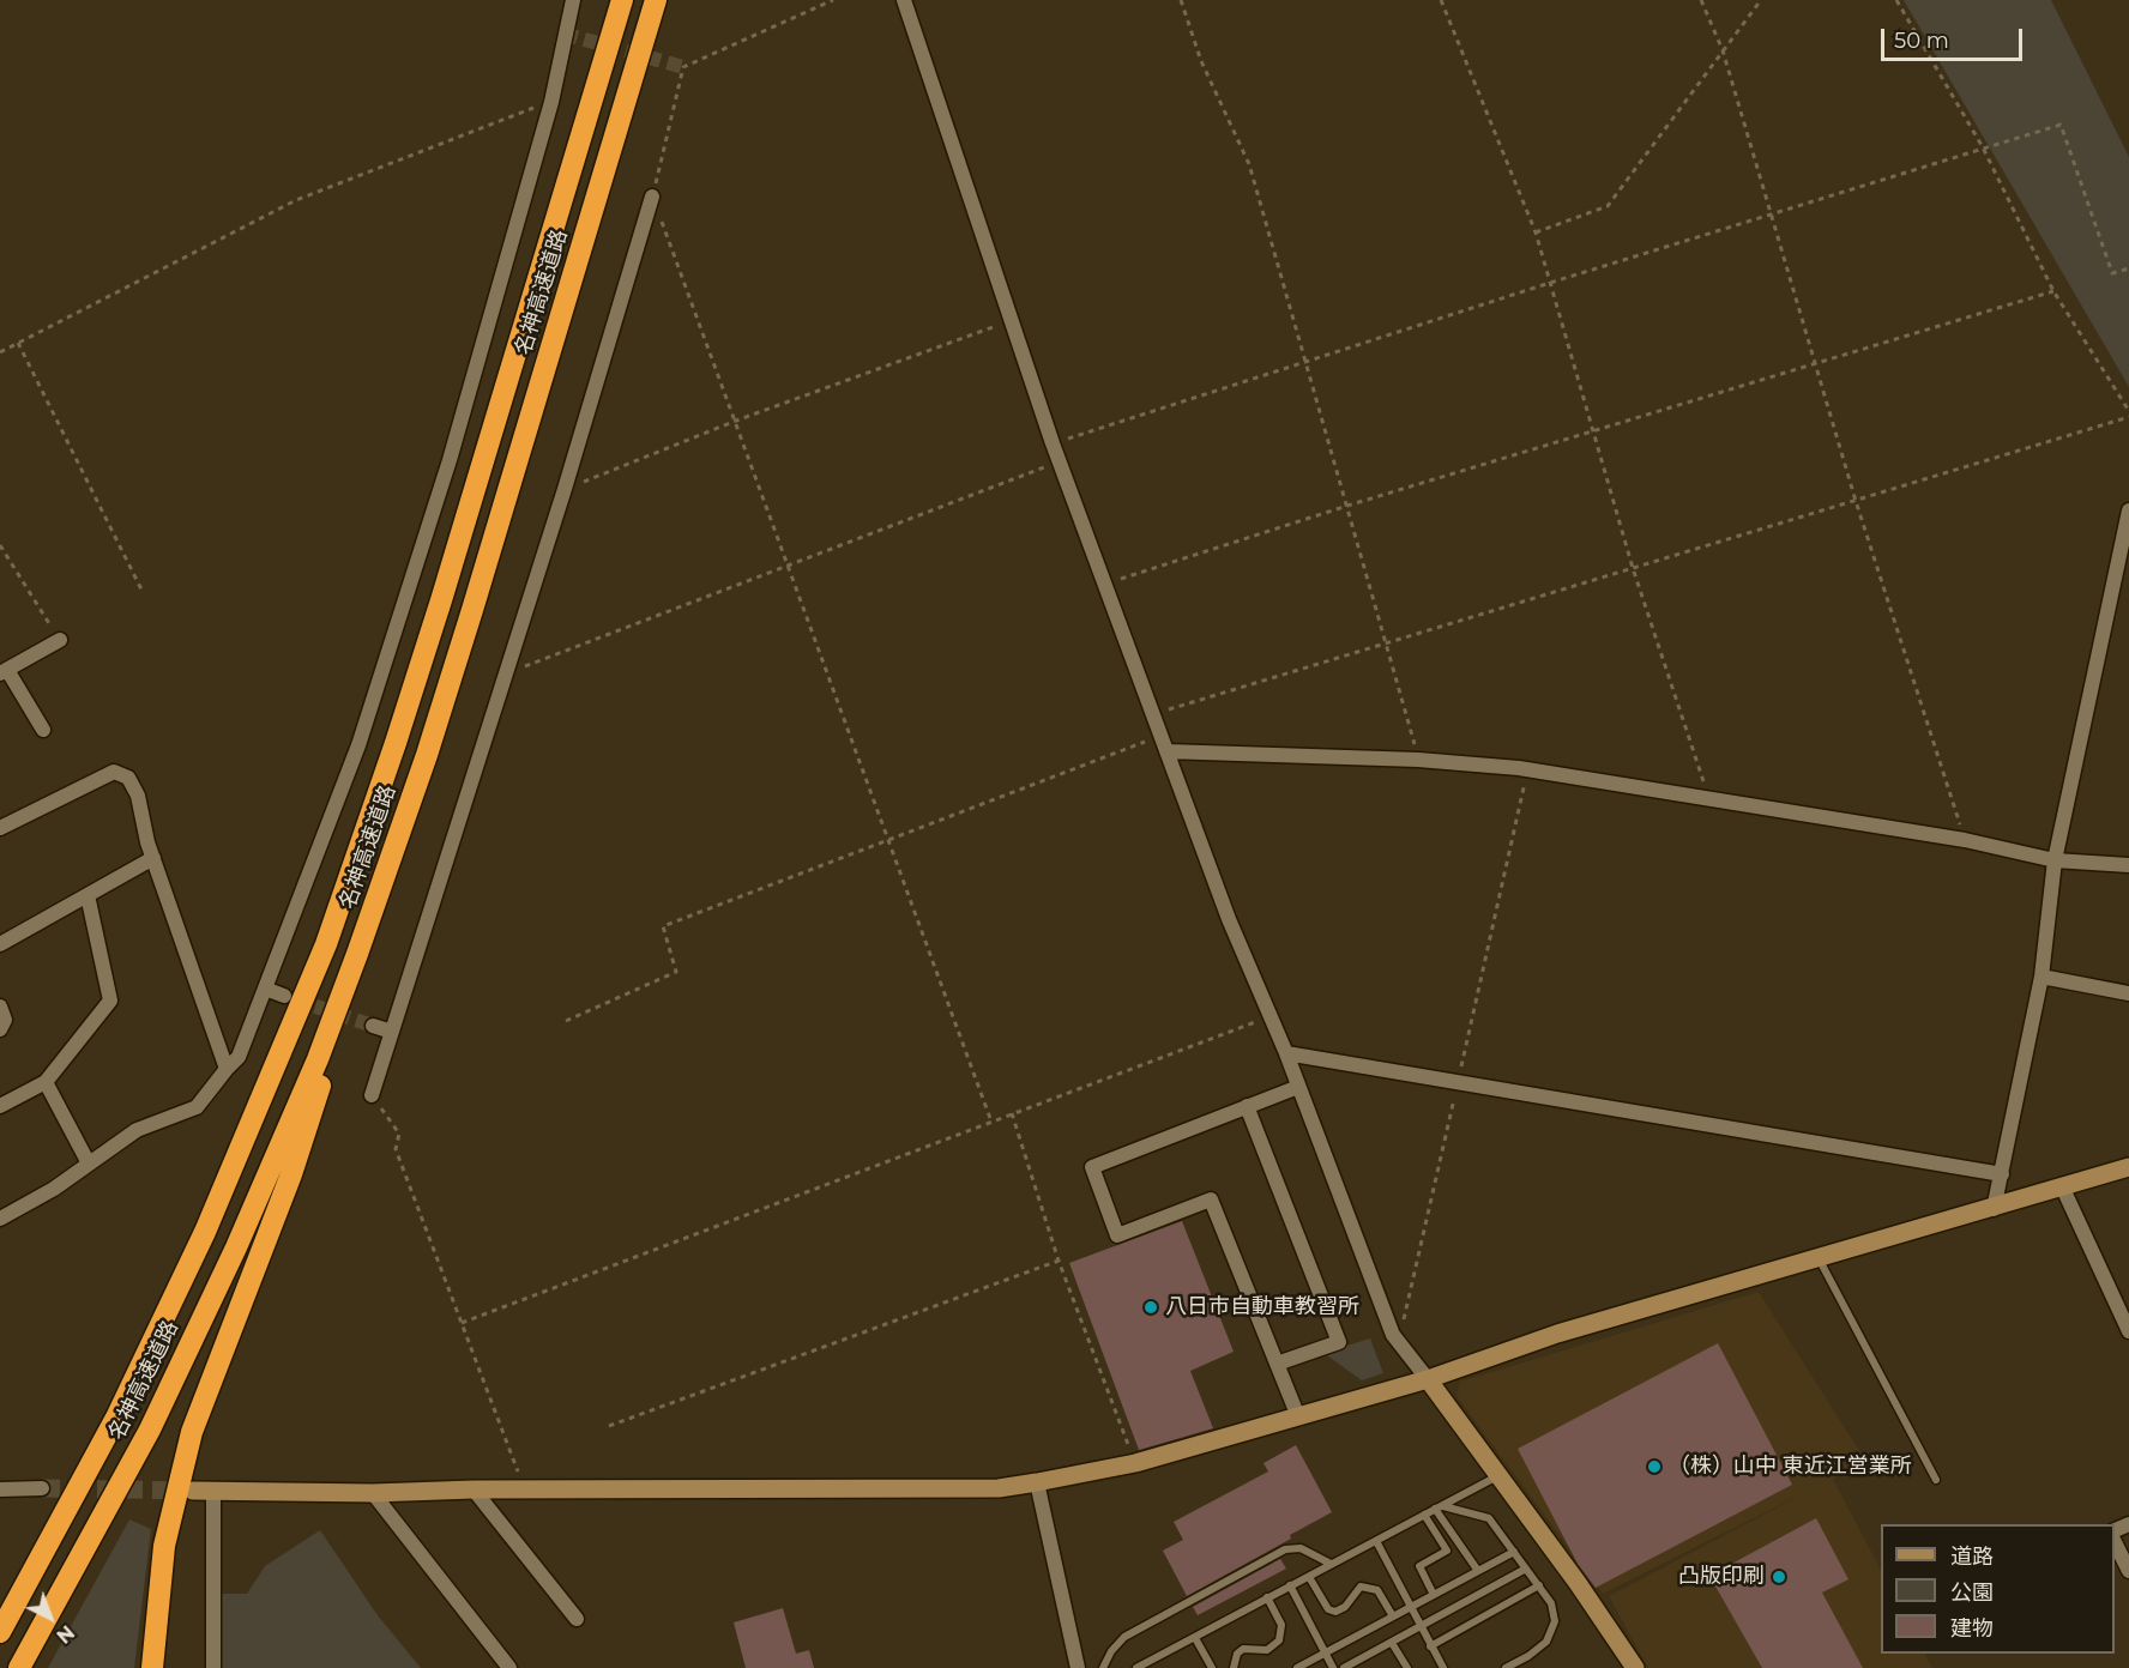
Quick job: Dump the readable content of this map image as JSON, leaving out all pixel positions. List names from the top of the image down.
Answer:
{
  "streets": {
    "highway": ["名神高速道路"]
  },
  "places": ["八日市自動車教習所", "（株）山中 東近江営業所", "凸版印刷"],
  "legend": ["道路", "公園", "建物"],
  "scale_bar": "50 m",
  "north": "bottom right"
}
